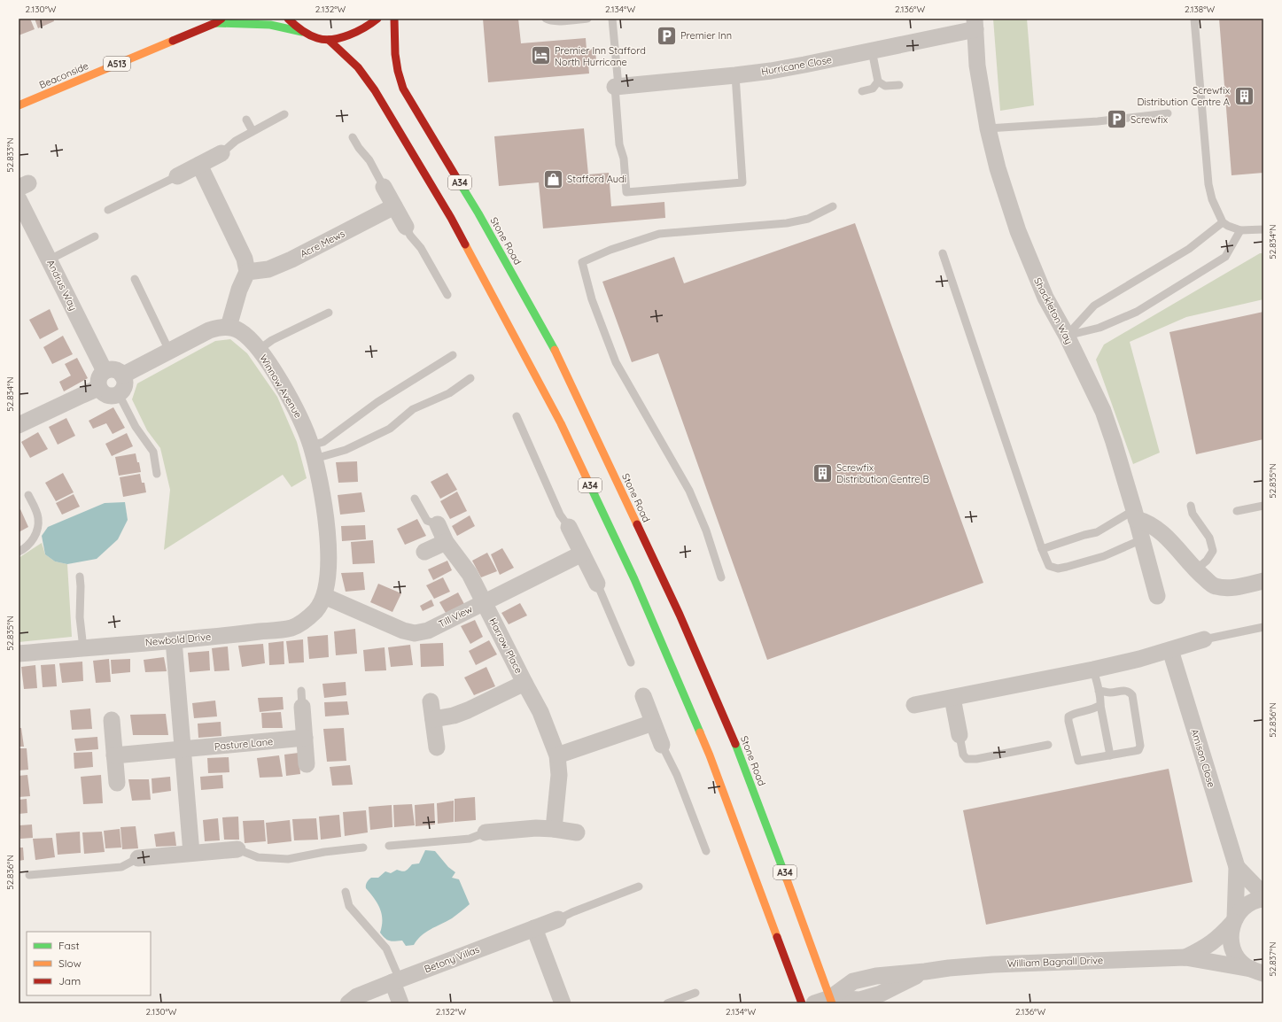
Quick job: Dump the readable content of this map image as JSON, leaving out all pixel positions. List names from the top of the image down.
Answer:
{
  "streets": {
    "highway": [
      "A513",
      "Beaconside",
      "A34",
      "Stone Road"
    ],
    "street": [
      "Hurricane Close",
      "Acre Mews",
      "Andrus Way",
      "Shackleton Way",
      "Winnow Avenue",
      "Till View",
      "Newbold Drive",
      "Harrow Place",
      "Pasture Lane",
      "Amison Close",
      "Betony Villas",
      "William Bagnall Drive"
    ]
  },
  "crossings": [
    ["Hurricane Close", "Shackleton Way"],
    ["Beaconside", "A34"],
    ["Stone Road", "William Bagnall Drive"],
    ["Winnow Avenue", "Till View"],
    ["Winnow Avenue", "Newbold Drive"],
    ["Till View", "Newbold Drive"],
    ["Till View", "Harrow Place"],
    ["Amison Close", "William Bagnall Drive"]
  ],
  "places": {
    "parking": ["Premier Inn", "Screwfix"],
    "hotel": ["Premier Inn Stafford North Hurricane"],
    "building": ["Screwfix Distribution Centre A", "Screwfix Distribution Centre B"],
    "shop": ["Stafford Audi"]
  },
  "legend": ["Fast", "Slow", "Jam"],
  "coordinates": [
    "2.130°W",
    "2.132°W",
    "2.134°W",
    "2.136°W",
    "2.138°W",
    "52.833°N",
    "52.834°N",
    "52.835°N",
    "52.836°N",
    "52.837°N"
  ]
}
